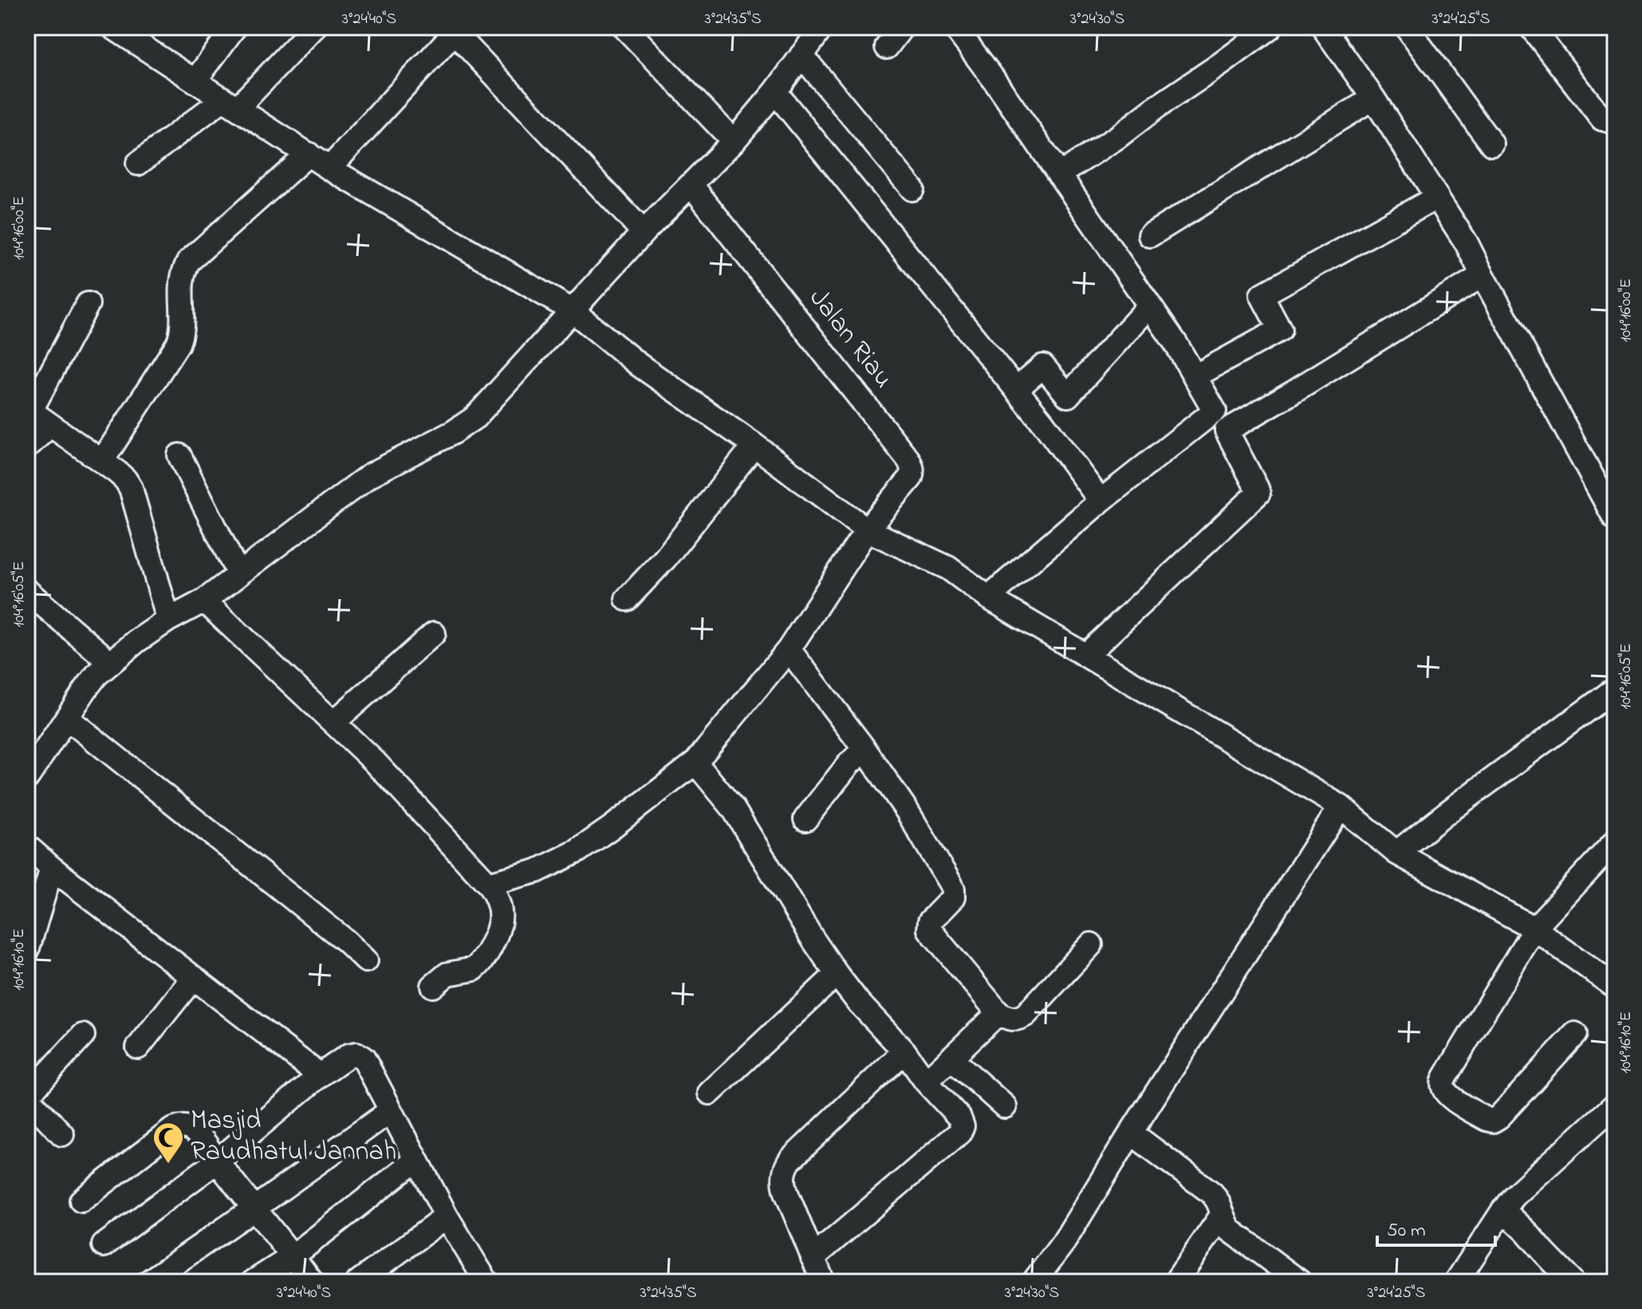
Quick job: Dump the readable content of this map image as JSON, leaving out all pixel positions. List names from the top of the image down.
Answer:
{
  "streets": {
    "street": ["Jalan Riau"]
  },
  "places": {
    "mosque": ["Masjid Raudhatul Jannah"]
  },
  "scale_bar": "50 m",
  "coordinates": [
    "3°24'40\"S",
    "3°24'35\"S",
    "3°24'30\"S",
    "3°24'25\"S",
    "104°16'00\"E",
    "104°16'05\"E",
    "104°16'10\"E"
  ]
}
